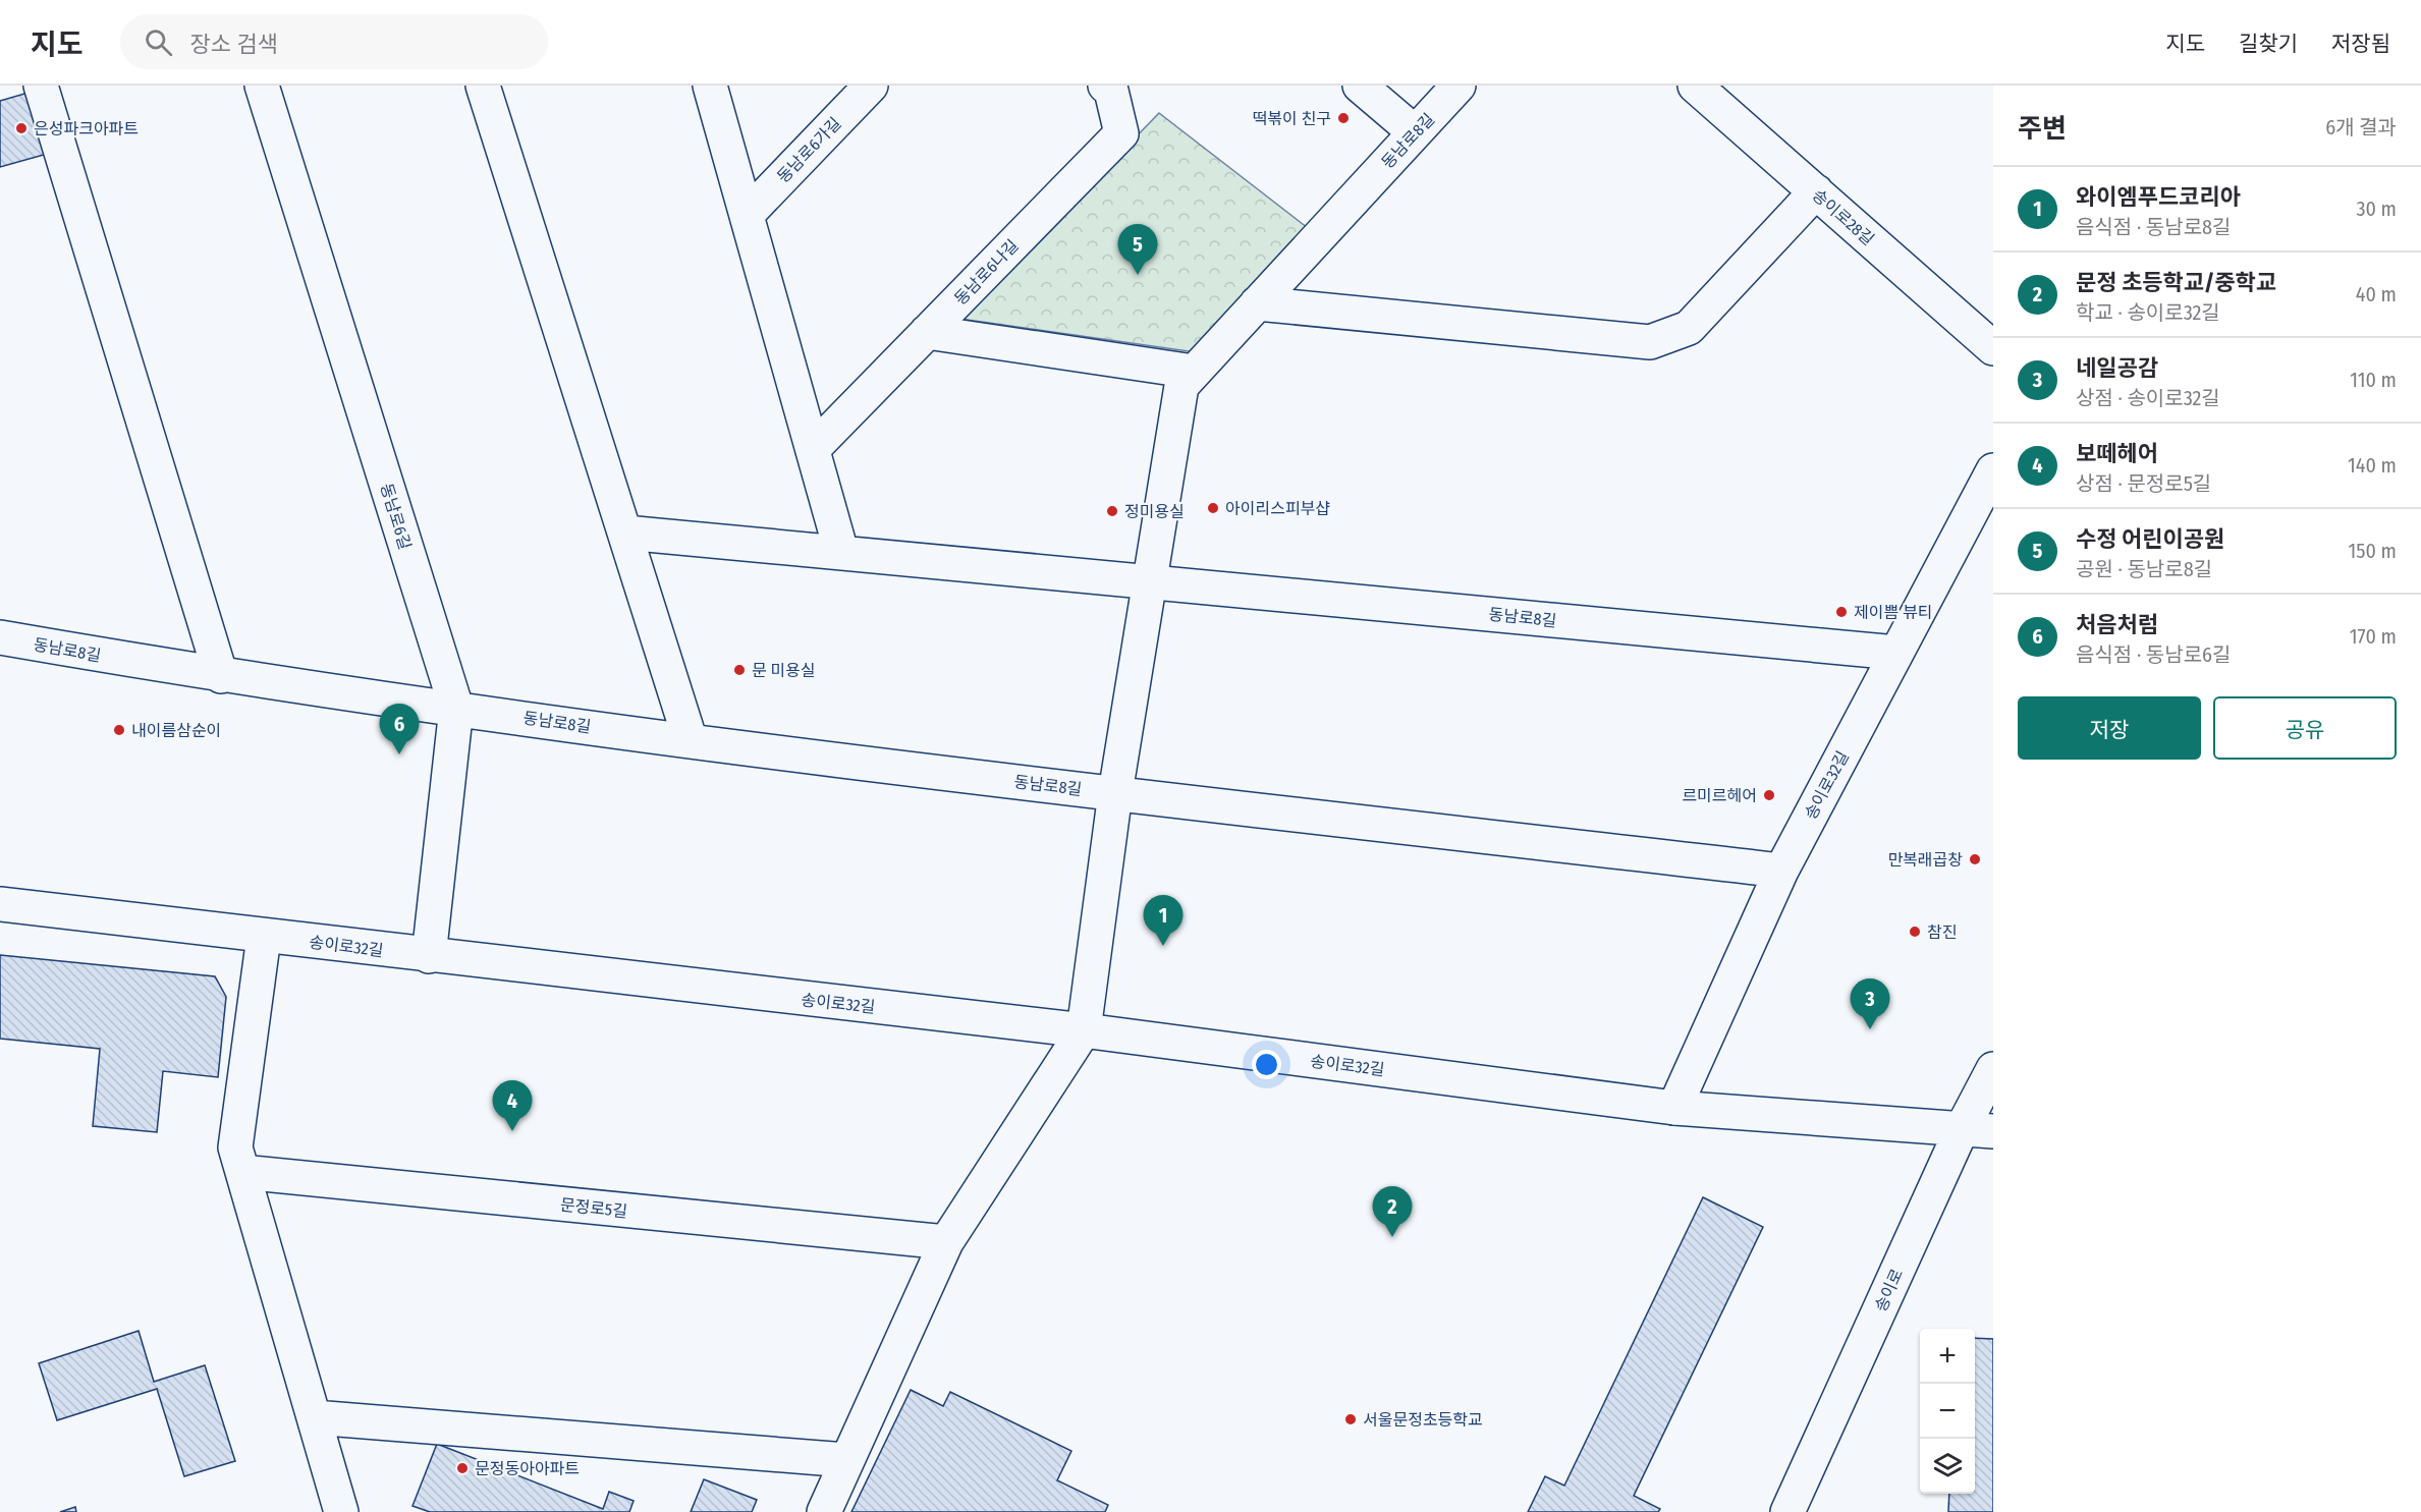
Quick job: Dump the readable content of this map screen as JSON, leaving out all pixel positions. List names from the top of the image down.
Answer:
{
  "streets": {
    "street": [
      "동남로8길",
      "동남로6가길",
      "송이로28길",
      "동남로6나길",
      "동남로6길",
      "송이로32길",
      "문정로5길",
      "송이로"
    ]
  },
  "crossings": [
    ["동남로8길", "동남로6길"],
    ["동남로8길", "송이로32길"],
    ["동남로6길", "송이로32길"],
    ["송이로32길", "송이로"]
  ],
  "places": [
    "떡볶이 친구",
    "은성파크아파트",
    "아이리스피부샵",
    "정미용실",
    "제이쁨 뷰티",
    "문 미용실",
    "내이름삼순이",
    "르미르헤어",
    "만복래곱창",
    "참진",
    "서울문정초등학교",
    "문정동아아파트"
  ],
  "page": {
    "header": "지도",
    "search": "장소 검색",
    "nav": ["지도", "길찾기", "저장됨"],
    "heading": ["주변", "6개 결과"],
    "list": [
      {
        "mark": "1",
        "name": "와이엠푸드코리아",
        "note": "음식점 · 동남로8길",
        "value": "30 m"
      },
      {
        "mark": "2",
        "name": "문정 초등학교/중학교",
        "note": "학교 · 송이로32길",
        "value": "40 m"
      },
      {
        "mark": "3",
        "name": "네일공감",
        "note": "상점 · 송이로32길",
        "value": "110 m"
      },
      {
        "mark": "4",
        "name": "보떼헤어",
        "note": "상점 · 문정로5길",
        "value": "140 m"
      },
      {
        "mark": "5",
        "name": "수정 어린이공원",
        "note": "공원 · 동남로8길",
        "value": "150 m"
      },
      {
        "mark": "6",
        "name": "처음처럼",
        "note": "음식점 · 동남로6길",
        "value": "170 m"
      }
    ],
    "pins": [
      "5",
      "6",
      "1",
      "3",
      "4",
      "2"
    ],
    "buttons": ["저장", "공유"],
    "map_buttons": ["+", "−"]
  }
}
